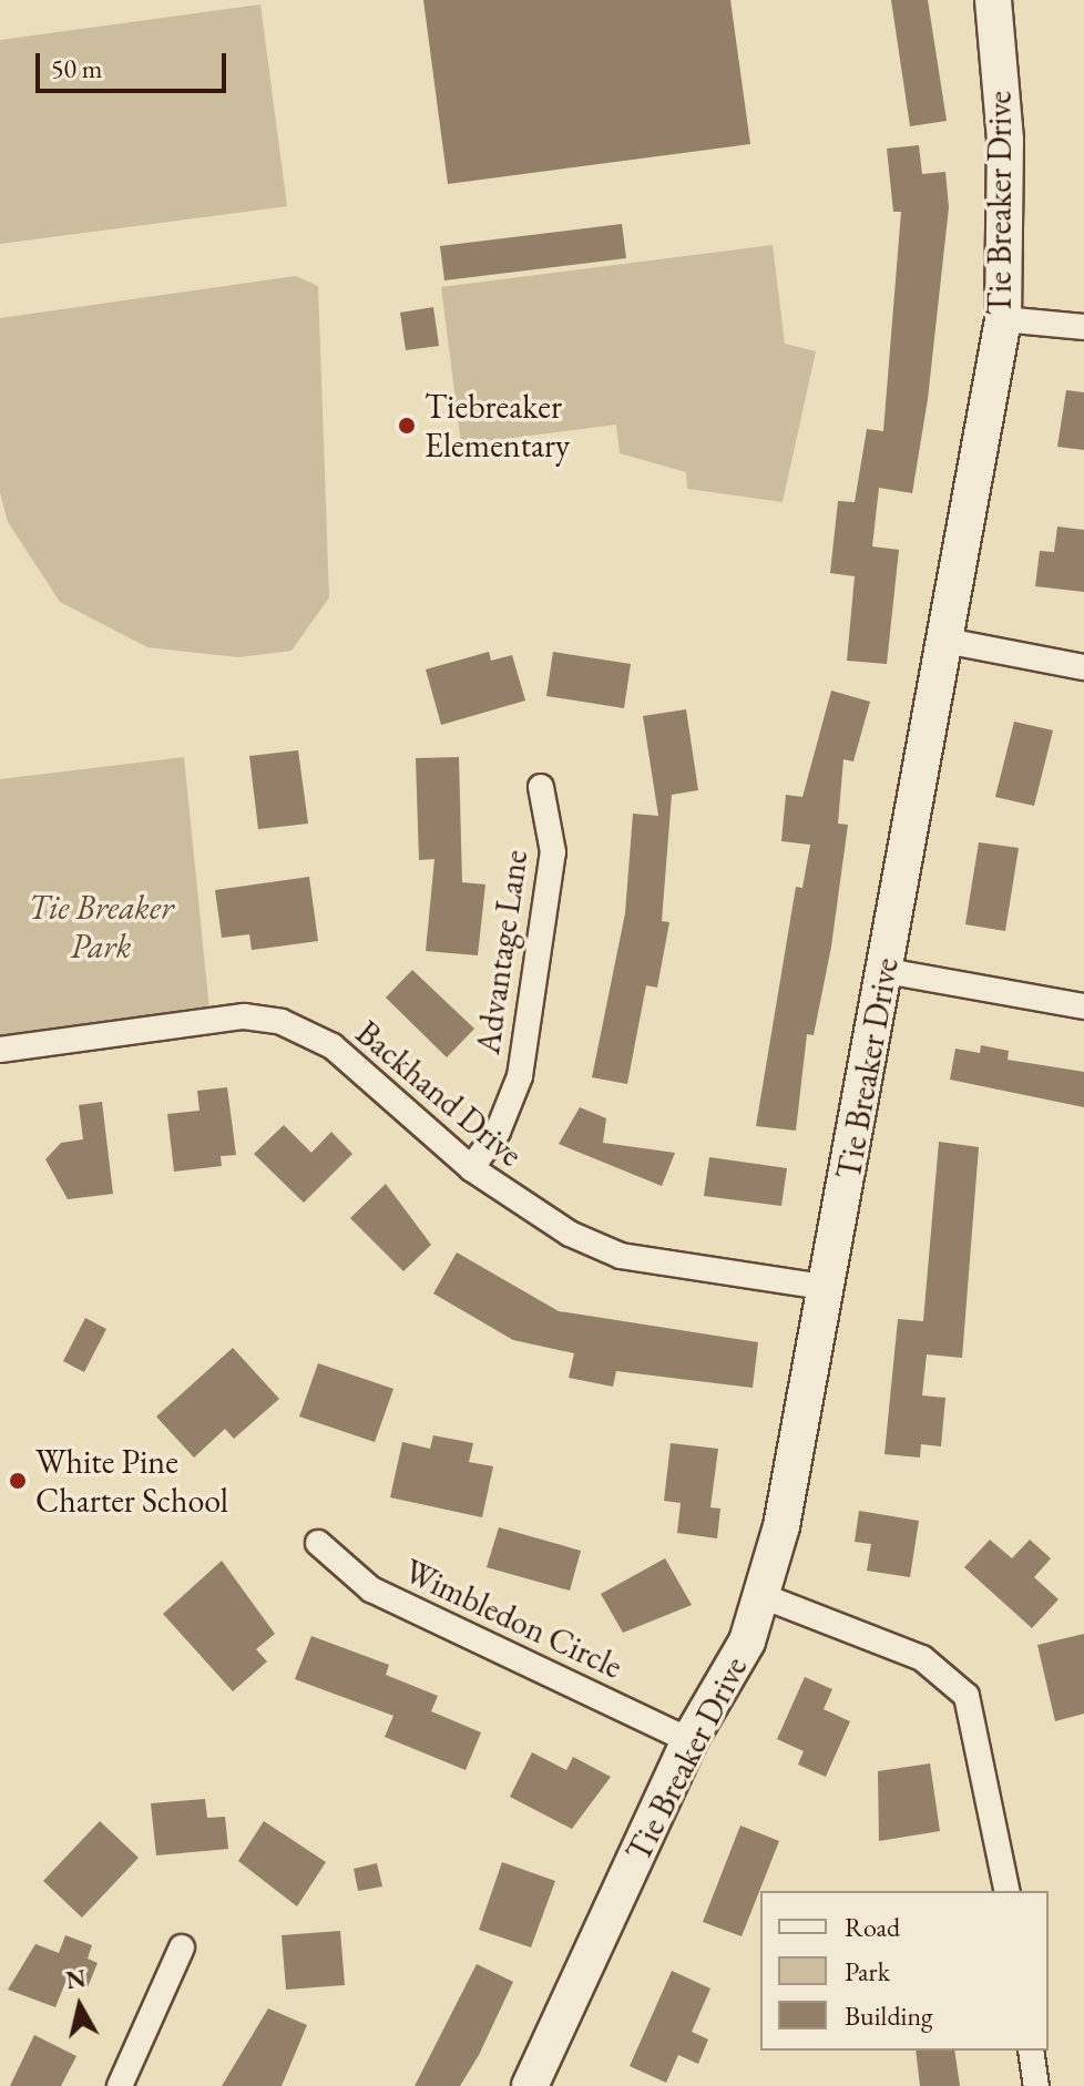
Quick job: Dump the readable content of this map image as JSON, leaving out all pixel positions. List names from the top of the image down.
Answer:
{
  "streets": {
    "street": [
      "Tie Breaker Drive",
      "Advantage Lane",
      "Backhand Drive",
      "Wimbledon Circle"
    ]
  },
  "crossings": [
    ["Tie Breaker Drive", "Backhand Drive"],
    ["Tie Breaker Drive", "Wimbledon Circle"],
    ["Advantage Lane", "Backhand Drive"]
  ],
  "parks": ["Tie Breaker Park"],
  "places": ["Tiebreaker Elementary", "White Pine Charter School"],
  "legend": ["Road", "Park", "Building"],
  "scale_bar": "50 m",
  "north": "top"
}
